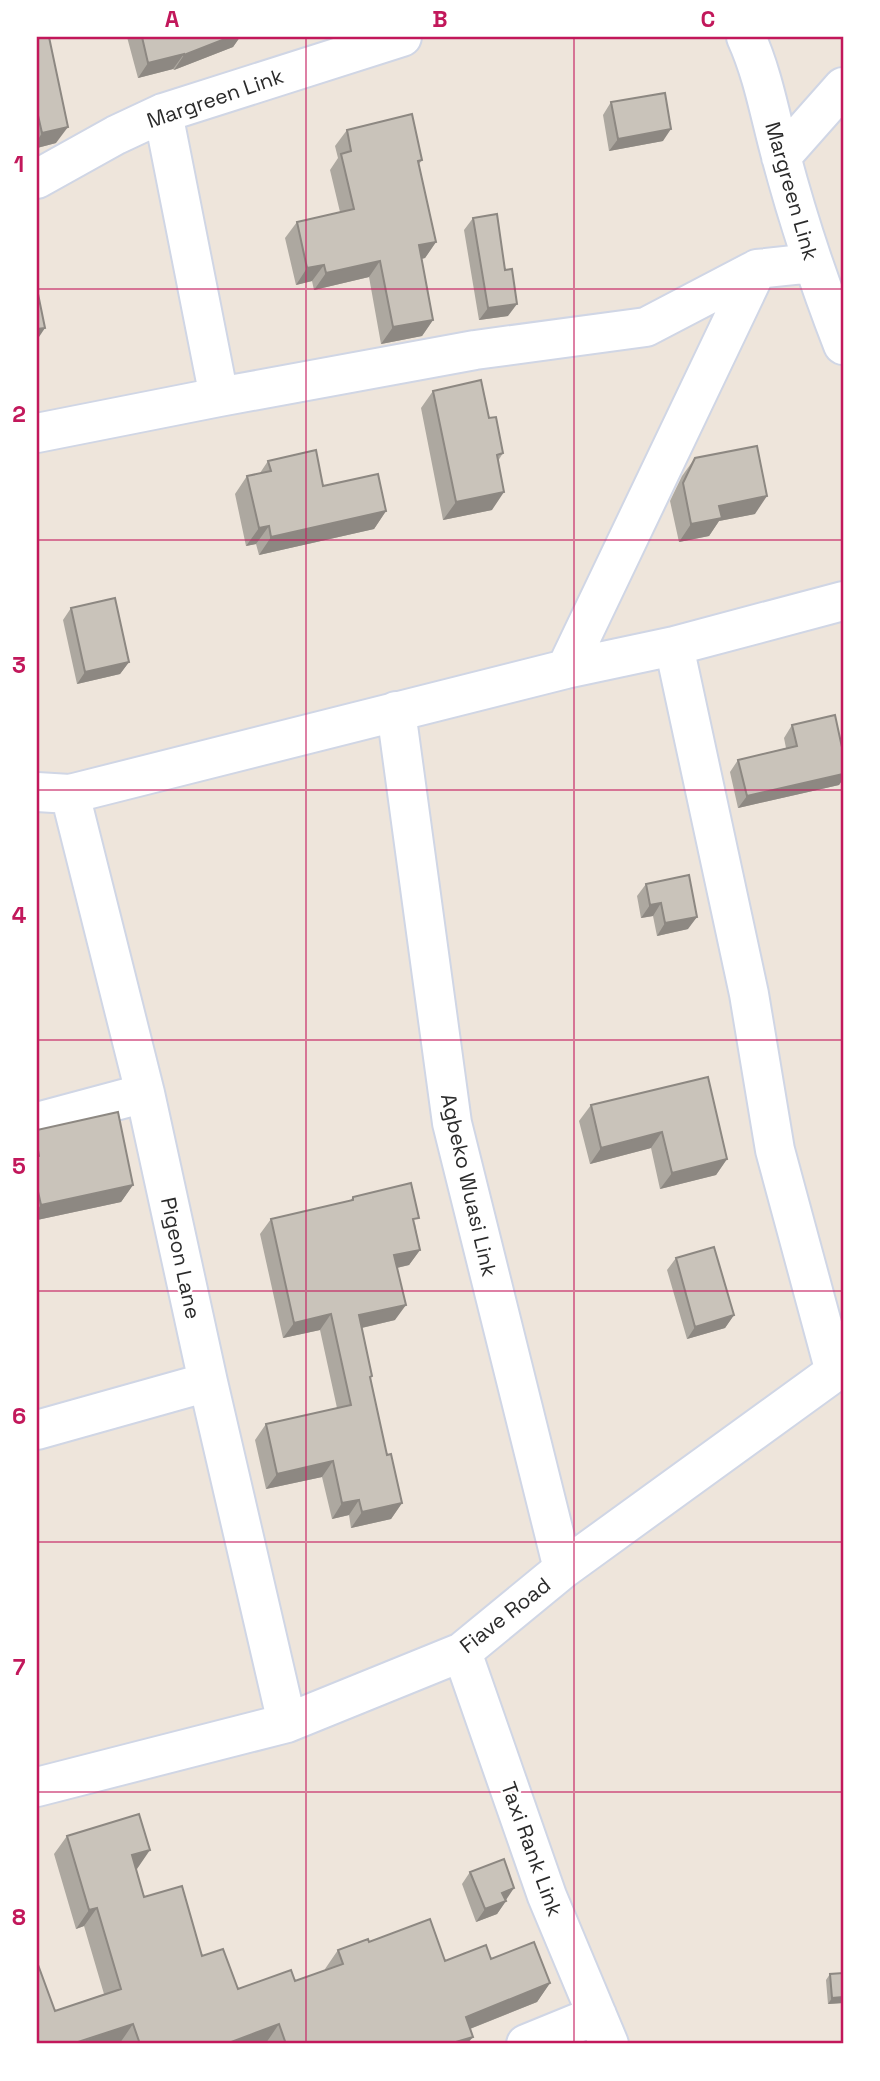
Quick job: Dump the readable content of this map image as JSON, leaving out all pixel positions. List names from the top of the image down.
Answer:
{
  "streets": {
    "street": [
      "Margreen Link",
      "Agbeko Wuasi Link",
      "Pigeon Lane",
      "Fiave Road",
      "Taxi Rank Link"
    ]
  },
  "crossings": [
    ["Agbeko Wuasi Link", "Fiave Road"],
    ["Pigeon Lane", "Fiave Road"],
    ["Fiave Road", "Taxi Rank Link"]
  ],
  "grid": {
    "columns": ["A", "B", "C"],
    "rows": [
      "1",
      "2",
      "3",
      "4",
      "5",
      "6",
      "7",
      "8"
    ]
  }
}
